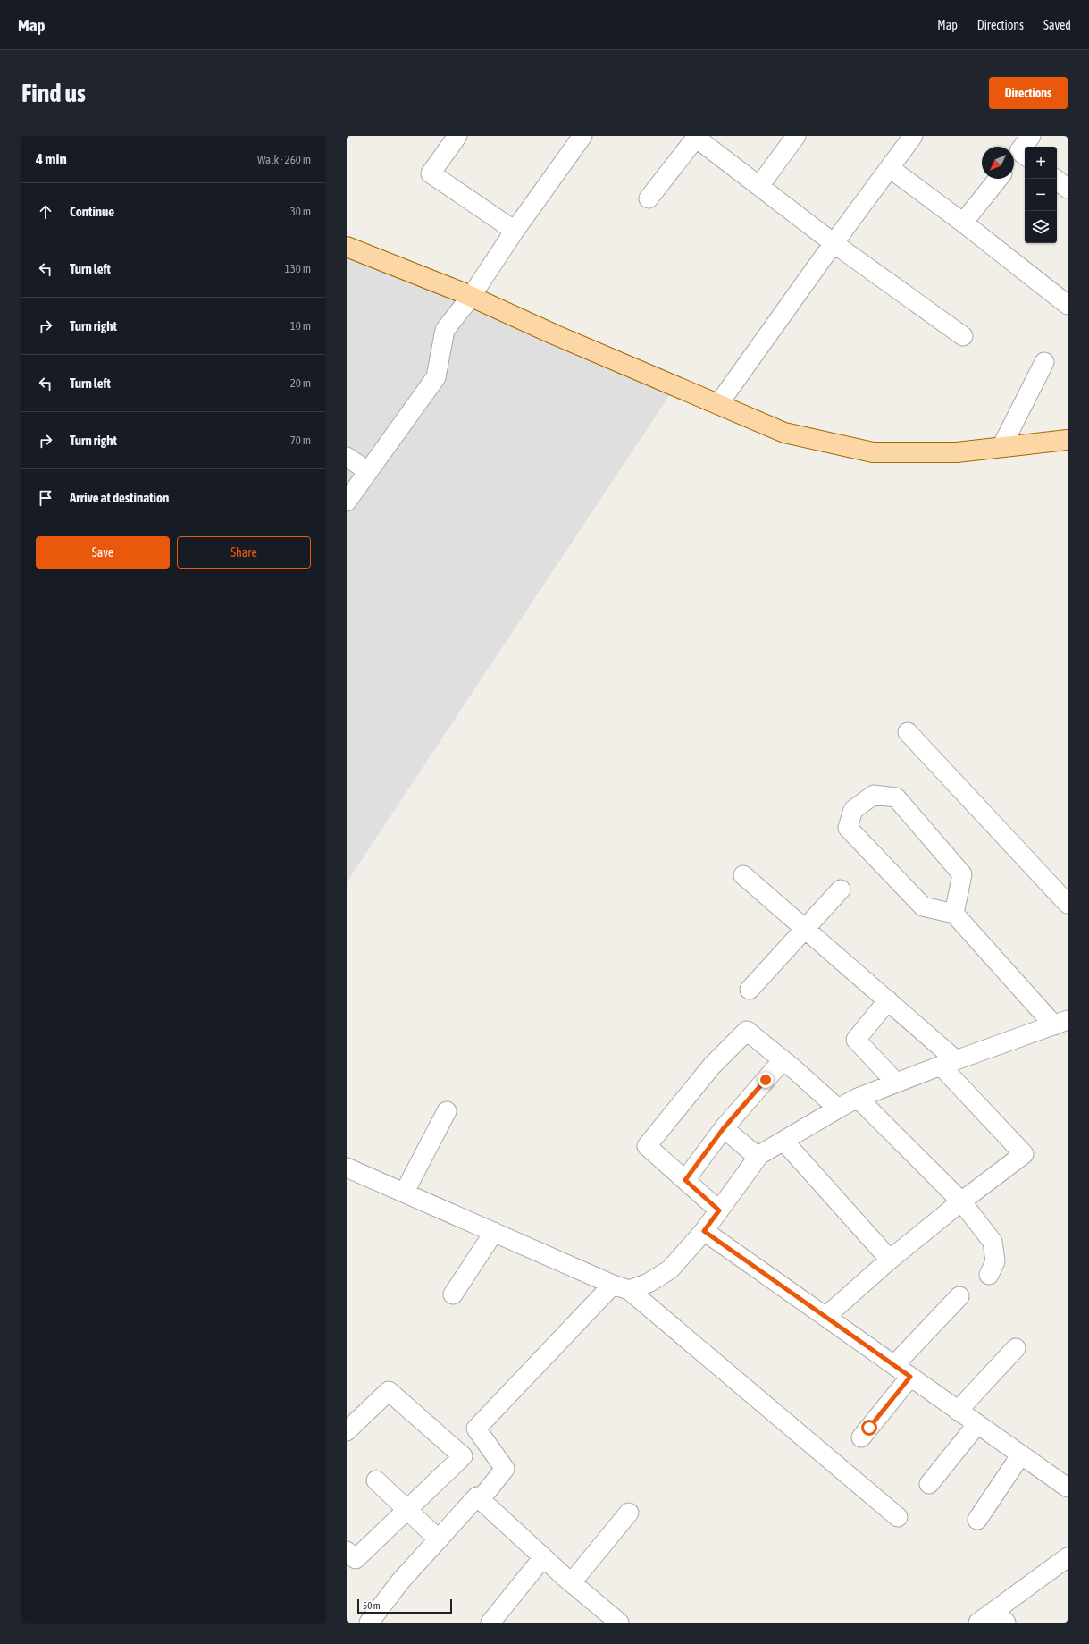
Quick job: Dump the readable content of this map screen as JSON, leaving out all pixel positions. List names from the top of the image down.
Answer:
{
  "scale_bar": "50 m",
  "north": "bottom left",
  "page": {
    "header": "Map",
    "nav": ["Map", "Directions", "Saved"],
    "buttons": [
      "Directions",
      ["Save", "Share"]
    ],
    "title": "Find us",
    "heading": ["4 min", "Walk · 260 m"],
    "map_buttons": ["+", "−"],
    "list": [
      ["Continue", "30 m"],
      ["Turn left", "130 m"],
      ["Turn right", "10 m"],
      ["Turn left", "20 m"],
      ["Turn right", "70 m"],
      "Arrive at destination"
    ],
    "scale": "50 m"
  }
}
